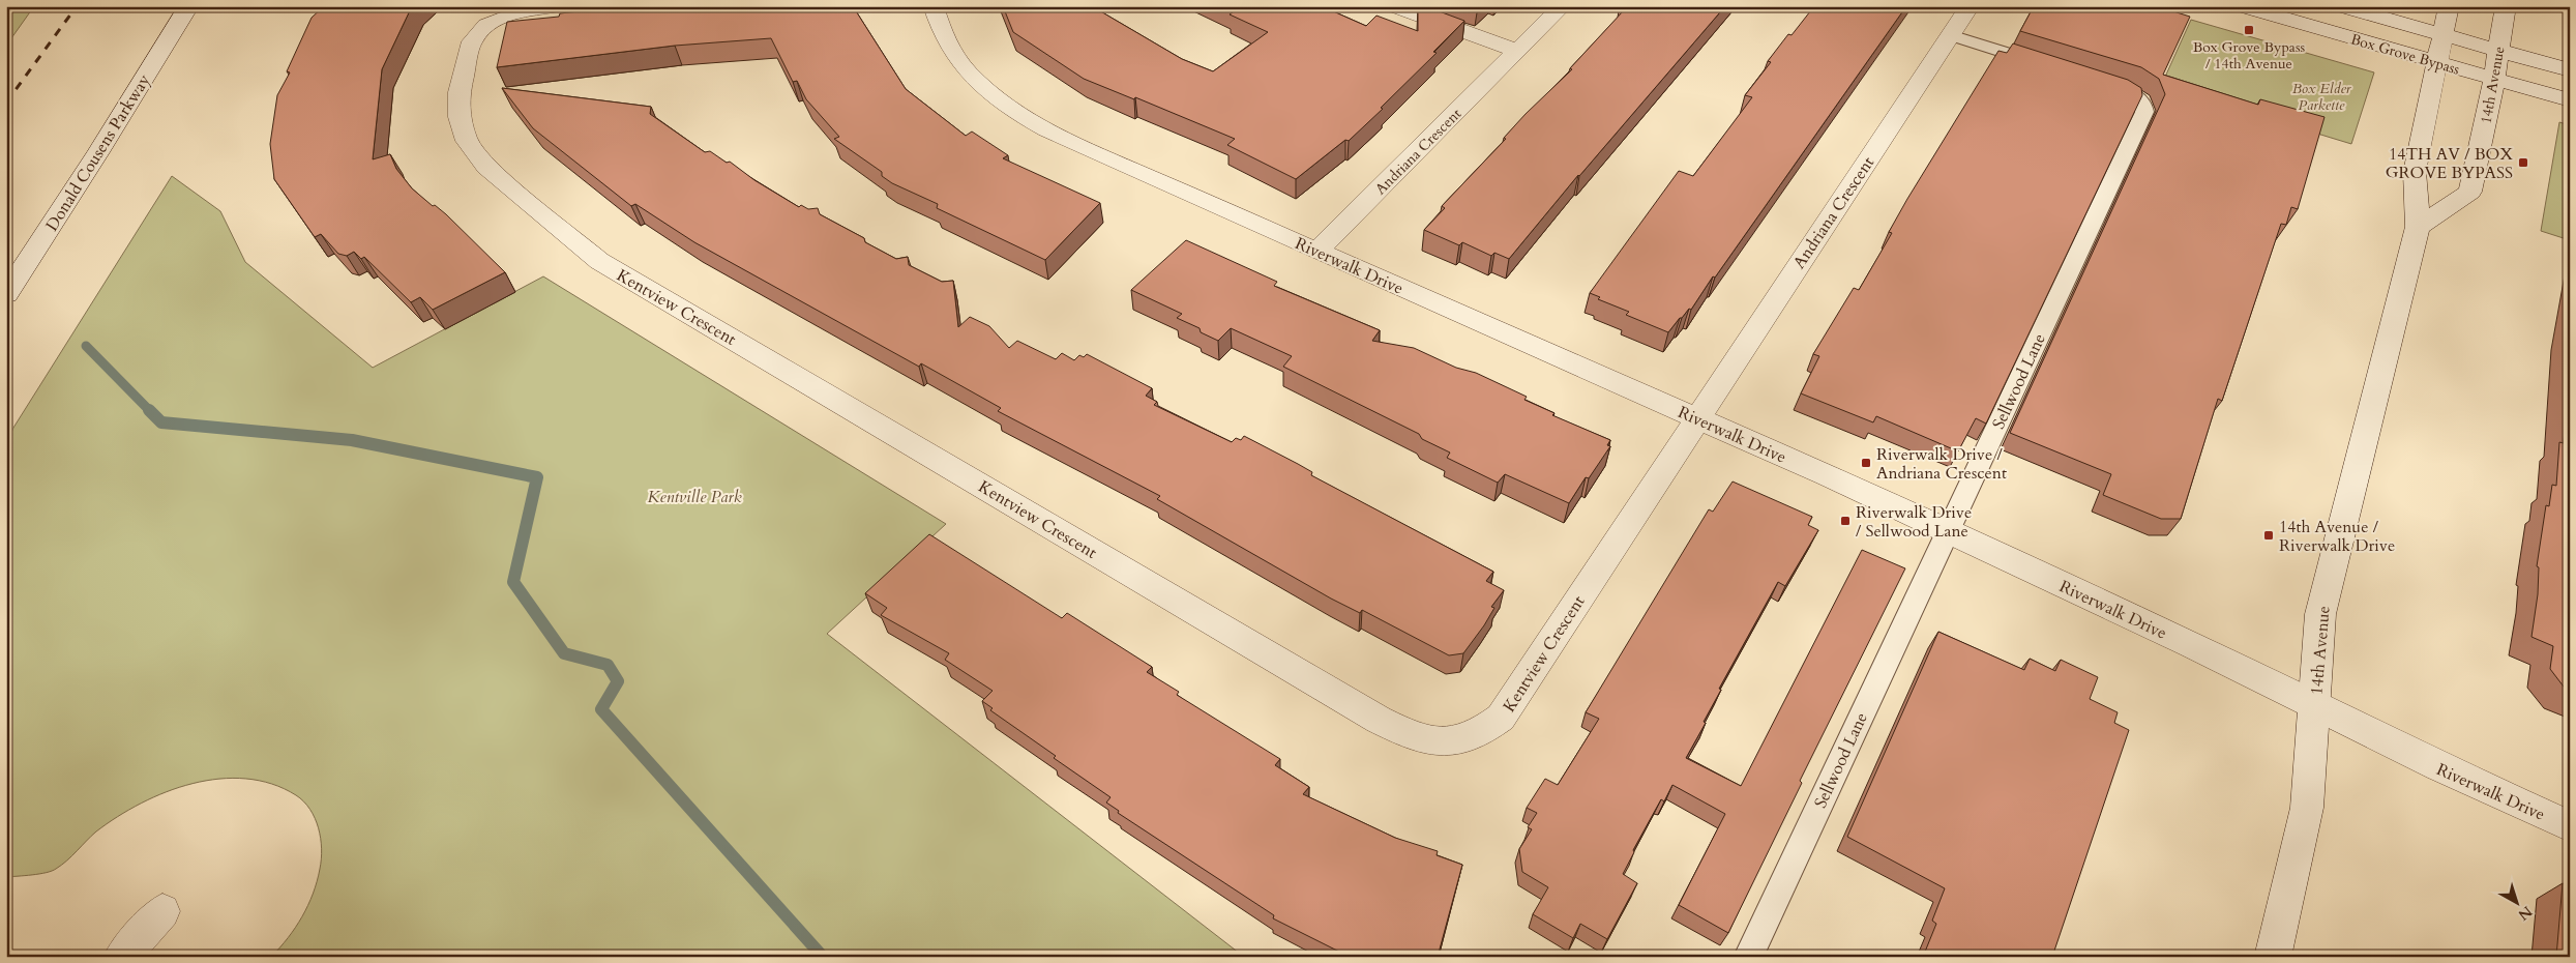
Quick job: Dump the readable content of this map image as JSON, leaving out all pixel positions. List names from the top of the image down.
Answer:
{
  "streets": {
    "street": [
      "Box Grove Bypass",
      "14th Avenue",
      "Andriana Crescent",
      "Donald Cousens Parkway",
      "Riverwalk Drive",
      "Kentview Crescent"
    ],
    "lane": ["Sellwood Lane"]
  },
  "crossings": [
    ["Box Grove Bypass", "14th Avenue"],
    ["14th Avenue", "Riverwalk Drive"],
    ["Andriana Crescent", "Riverwalk Drive"],
    ["Andriana Crescent", "Kentview Crescent"],
    ["Riverwalk Drive", "Kentview Crescent"],
    ["Riverwalk Drive", "Sellwood Lane"]
  ],
  "parks": ["Box Elder Parkette", "Kentville Park"],
  "places": {
    "transit": [
      "Box Grove Bypass / 14th Avenue",
      "14TH AV / BOX GROVE BYPASS",
      "Riverwalk Drive / Andriana Crescent",
      "Riverwalk Drive / Sellwood Lane",
      "14th Avenue / Riverwalk Drive"
    ]
  },
  "north": "bottom right"
}
